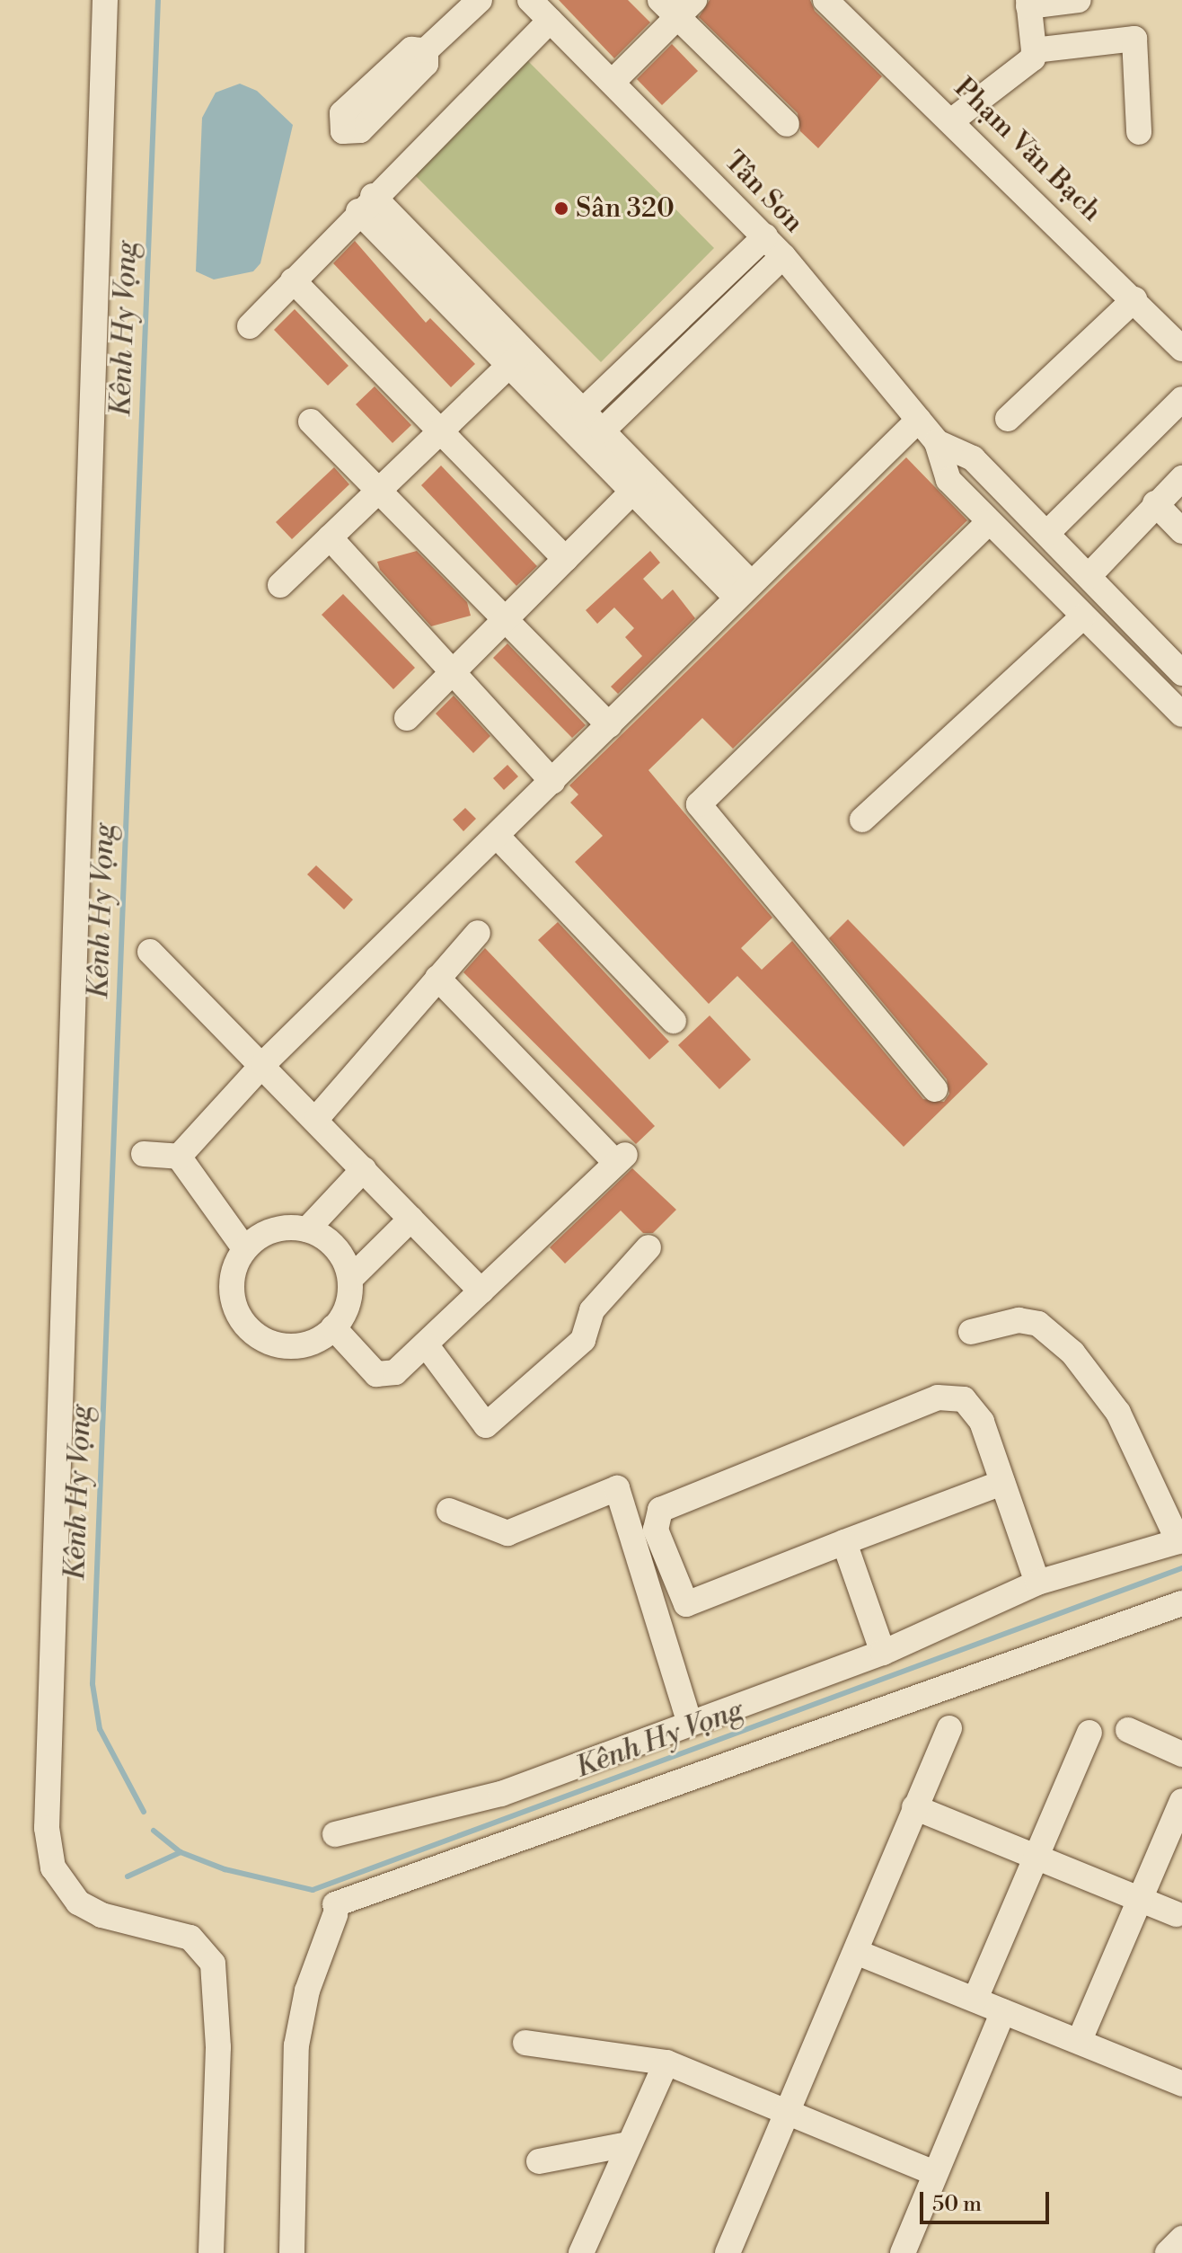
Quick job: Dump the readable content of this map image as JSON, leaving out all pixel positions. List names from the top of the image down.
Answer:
{
  "streets": {
    "street": ["Phạm Văn Bạch", "Tân Sơn"]
  },
  "water": ["Kênh Hy Vọng"],
  "places": ["Sân 320"],
  "scale_bar": "50 m"
}
